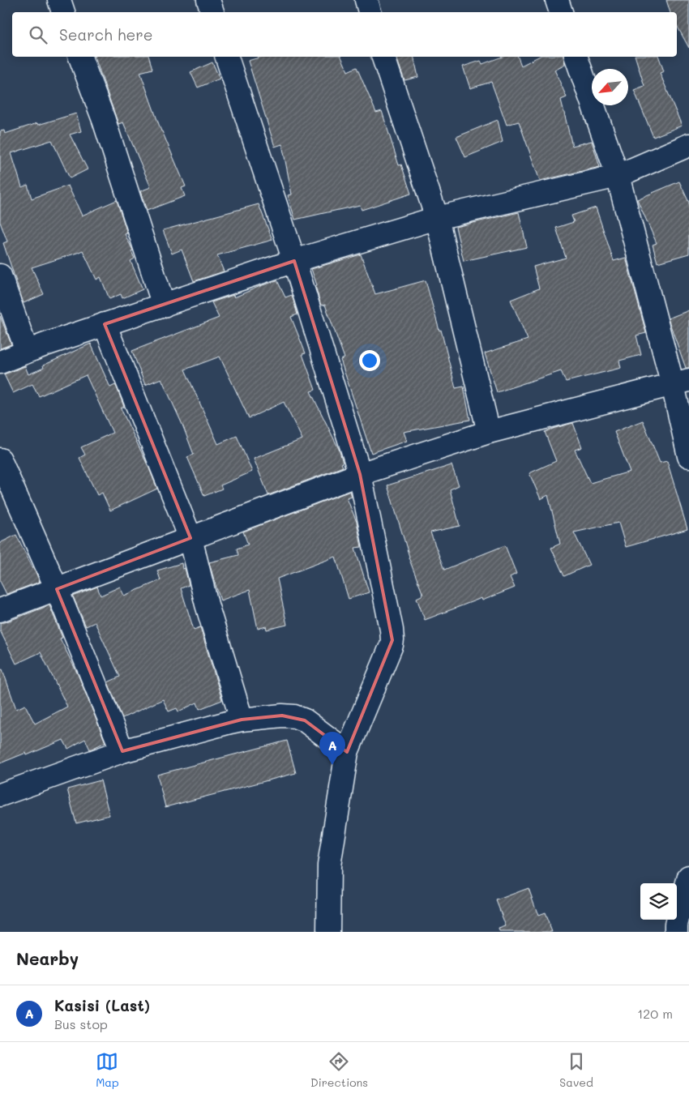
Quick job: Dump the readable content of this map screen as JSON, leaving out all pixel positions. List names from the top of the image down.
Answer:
{
  "north": "bottom left",
  "page": {
    "search": "Search here",
    "pins": "A",
    "heading": "Nearby",
    "list": [
      {
        "mark": "A",
        "name": "Kasisi (Last)",
        "note": "Bus stop",
        "value": "120 m"
      }
    ],
    "nav": ["Map", "Directions", "Saved"]
  }
}
